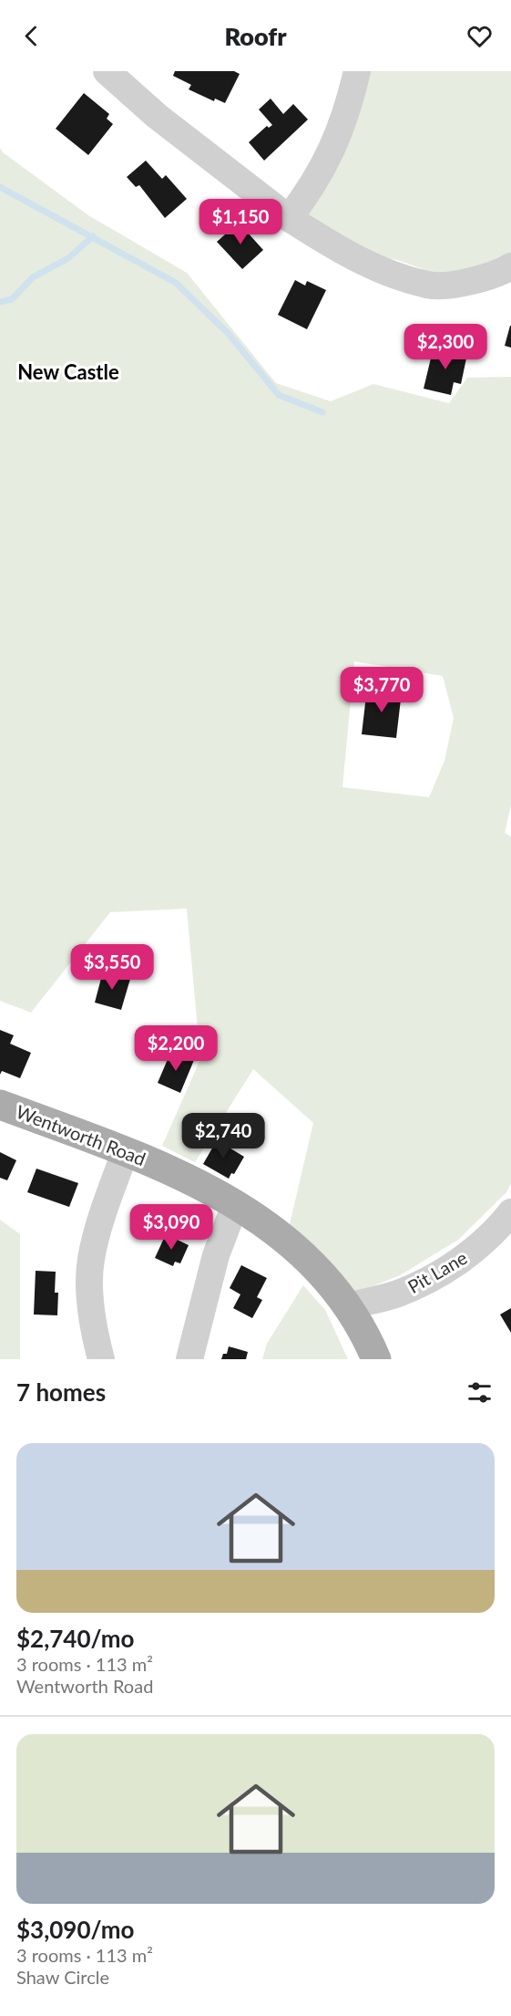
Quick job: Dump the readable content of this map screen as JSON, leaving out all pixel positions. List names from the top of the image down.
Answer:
{
  "streets": {
    "main road": ["Wentworth Road"],
    "street": ["Pit Lane"]
  },
  "crossings": [
    ["Wentworth Road", "Pit Lane"]
  ],
  "districts": ["New Castle"],
  "page": {
    "header": "Roofr",
    "price": [
      "$1,150",
      "$2,300",
      "$3,770",
      "$3,550",
      "$2,200",
      "$2,740",
      "$3,090"
    ],
    "heading": "7 homes",
    "list": [
      {
        "name": "$2,740/mo",
        "note": "3 rooms · 113 m² · Wentworth Road"
      },
      {
        "name": "$3,090/mo",
        "note": "3 rooms · 113 m² · Shaw Circle"
      }
    ]
  }
}
